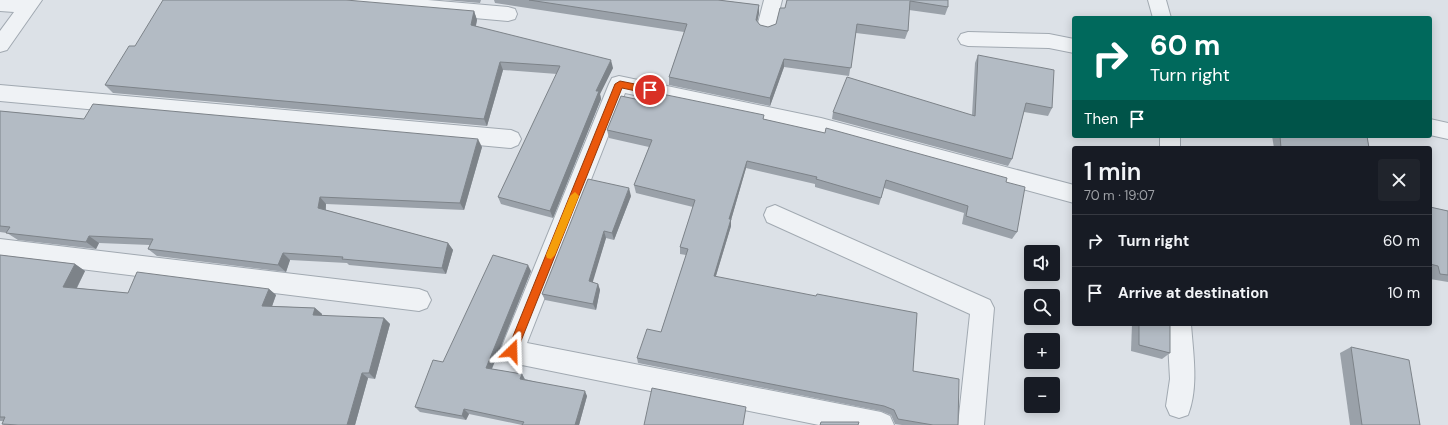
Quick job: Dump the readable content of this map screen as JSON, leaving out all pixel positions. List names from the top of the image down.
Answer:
{
  "page": {
    "turn": ["60 m", "Turn right"],
    "then": "Then",
    "heading": ["1 min", "70 m · 19:07"],
    "list": [
      {
        "name": "Turn right",
        "value": "60 m"
      },
      {
        "name": "Arrive at destination",
        "value": "10 m"
      }
    ],
    "map_buttons": ["+", "−"]
  }
}
